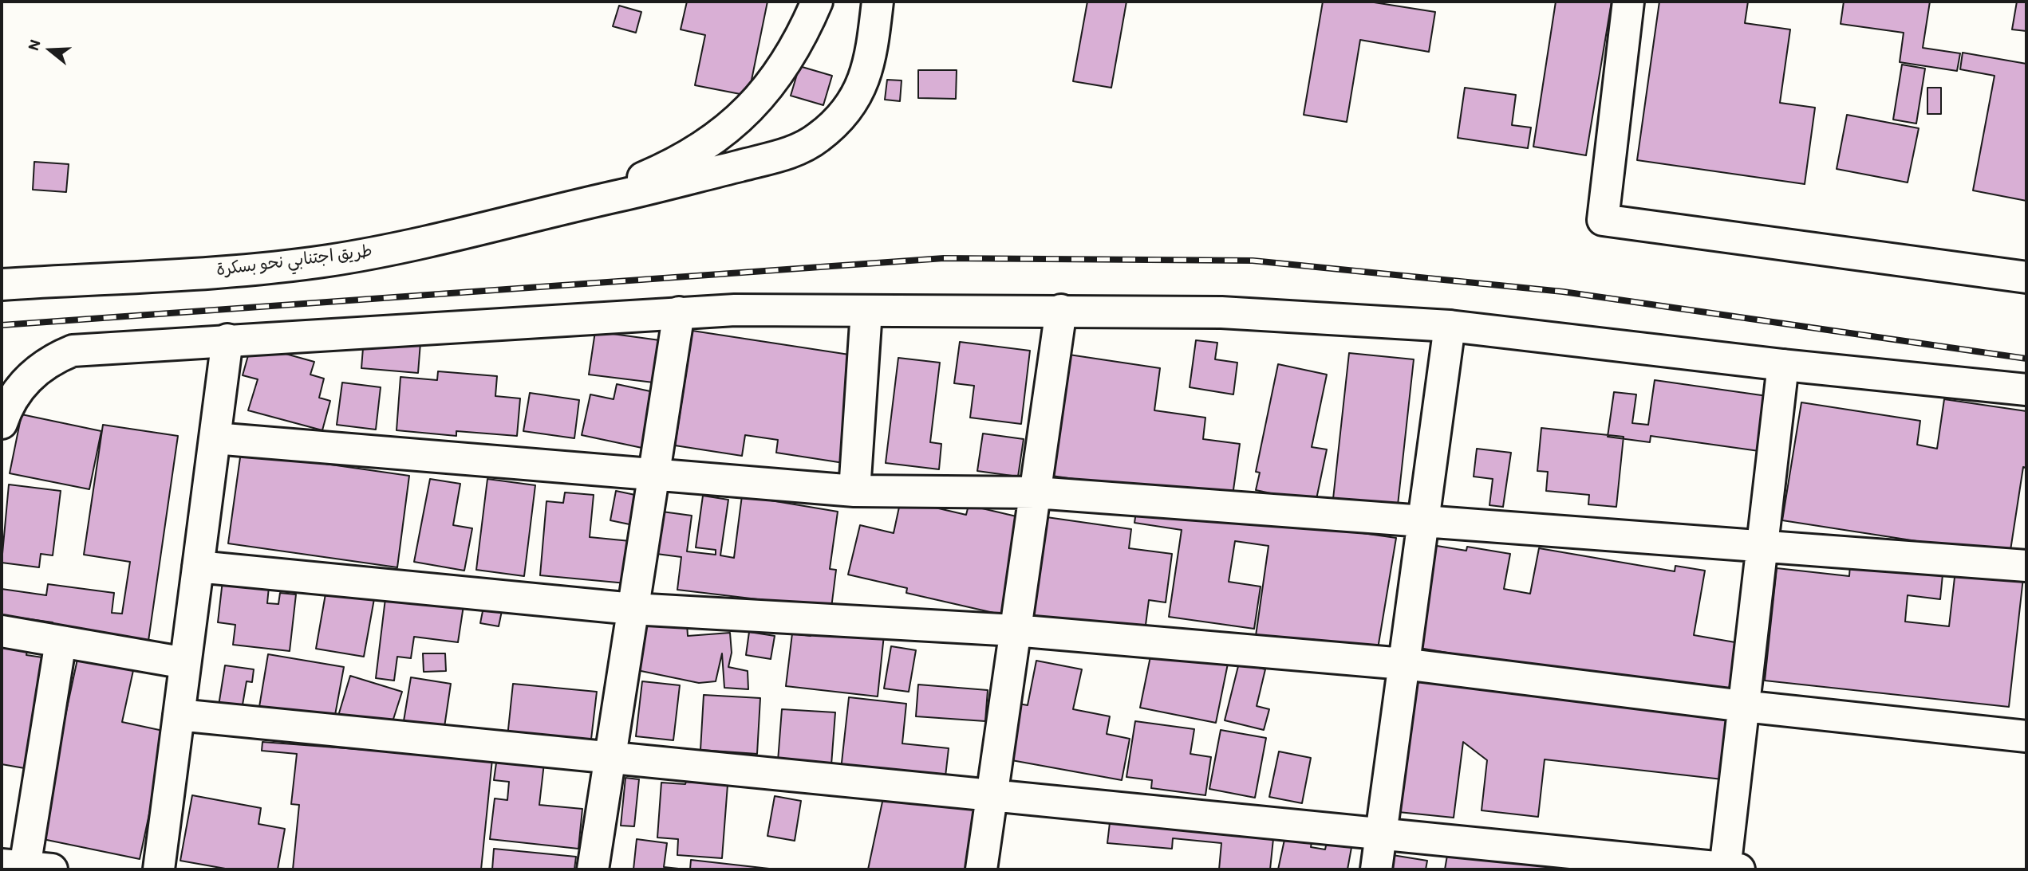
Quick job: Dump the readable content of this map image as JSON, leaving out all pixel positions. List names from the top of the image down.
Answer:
{
  "streets": {
    "street": ["طريق اجتنابي نحو بسكرة"]
  },
  "north": "left"
}
